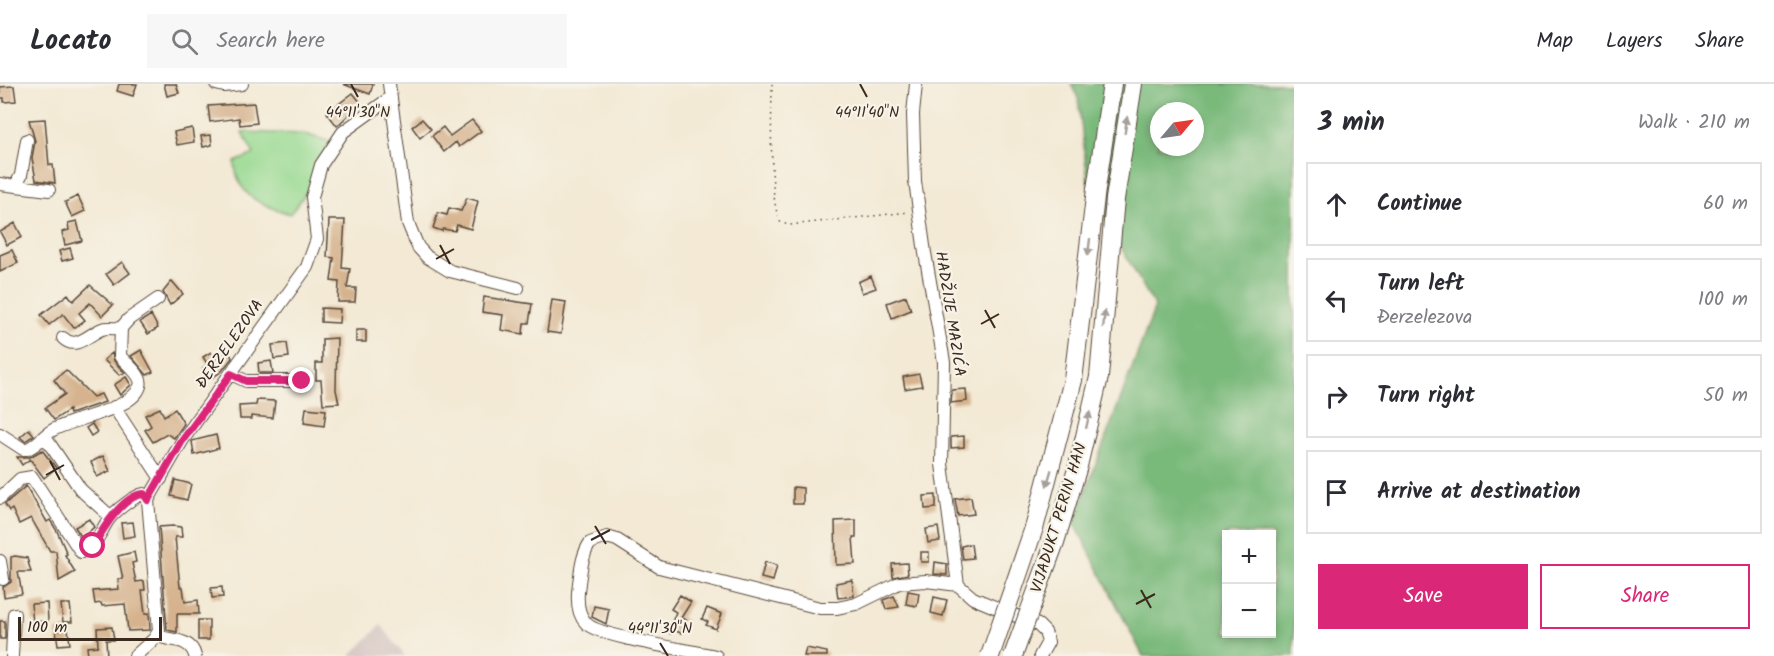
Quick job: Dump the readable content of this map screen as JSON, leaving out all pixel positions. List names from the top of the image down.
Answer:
{
  "streets": {
    "highway": ["VIJADUKT PERIN HAN"],
    "street": ["HADŽIJE MAZIĆA", "ĐERZELEZOVA"]
  },
  "scale_bar": "100 m",
  "north": "top right",
  "page": {
    "header": "Locato",
    "search": "Search here",
    "nav": ["Map", "Layers", "Share"],
    "heading": ["3 min", "Walk · 210 m"],
    "list": [
      ["Continue", "60 m"],
      ["Turn left", "Đerzelezova", "100 m"],
      ["Turn right", "50 m"],
      "Arrive at destination"
    ],
    "map_buttons": ["+", "−"],
    "buttons": ["Save", "Share"],
    "scale": "100 m"
  },
  "coordinates": ["44°11'30\"N", "44°11'40\"N"]
}
